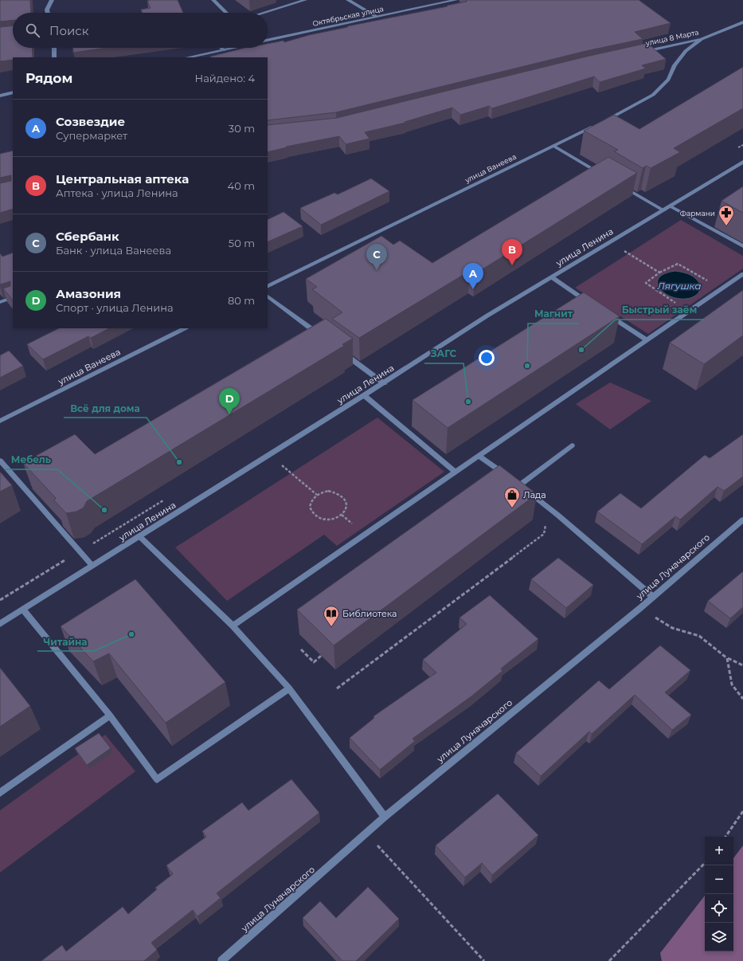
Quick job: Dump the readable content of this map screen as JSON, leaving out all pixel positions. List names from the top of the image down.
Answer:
{
  "streets": {
    "street": [
      "Октябрьская улица",
      "улица 8 Марта",
      "улица Ванеева",
      "улица Ленина",
      "улица Луначарского"
    ]
  },
  "water": ["Лягушка"],
  "places": {
    "pharmacy": ["Фармани"],
    "other": [
      "Быстрый заём",
      "Магнит",
      "ЗАГС",
      "Всё для дома",
      "Мебель",
      "Читайна"
    ],
    "shop": ["Лада"],
    "library": ["Библиотека"]
  },
  "page": {
    "search": "Поиск",
    "heading": ["Рядом", "Найдено: 4"],
    "list": [
      {
        "mark": "A",
        "name": "Созвездие",
        "note": "Супермаркет",
        "value": "30 m"
      },
      {
        "mark": "B",
        "name": "Центральная аптека",
        "note": "Аптека · улица Ленина",
        "value": "40 m"
      },
      {
        "mark": "C",
        "name": "Сбербанк",
        "note": "Банк · улица Ванеева",
        "value": "50 m"
      },
      {
        "mark": "D",
        "name": "Амазония",
        "note": "Спорт · улица Ленина",
        "value": "80 m"
      }
    ],
    "pins": [
      "B",
      "C",
      "A",
      "D"
    ],
    "map_buttons": ["+", "−"]
  }
}
